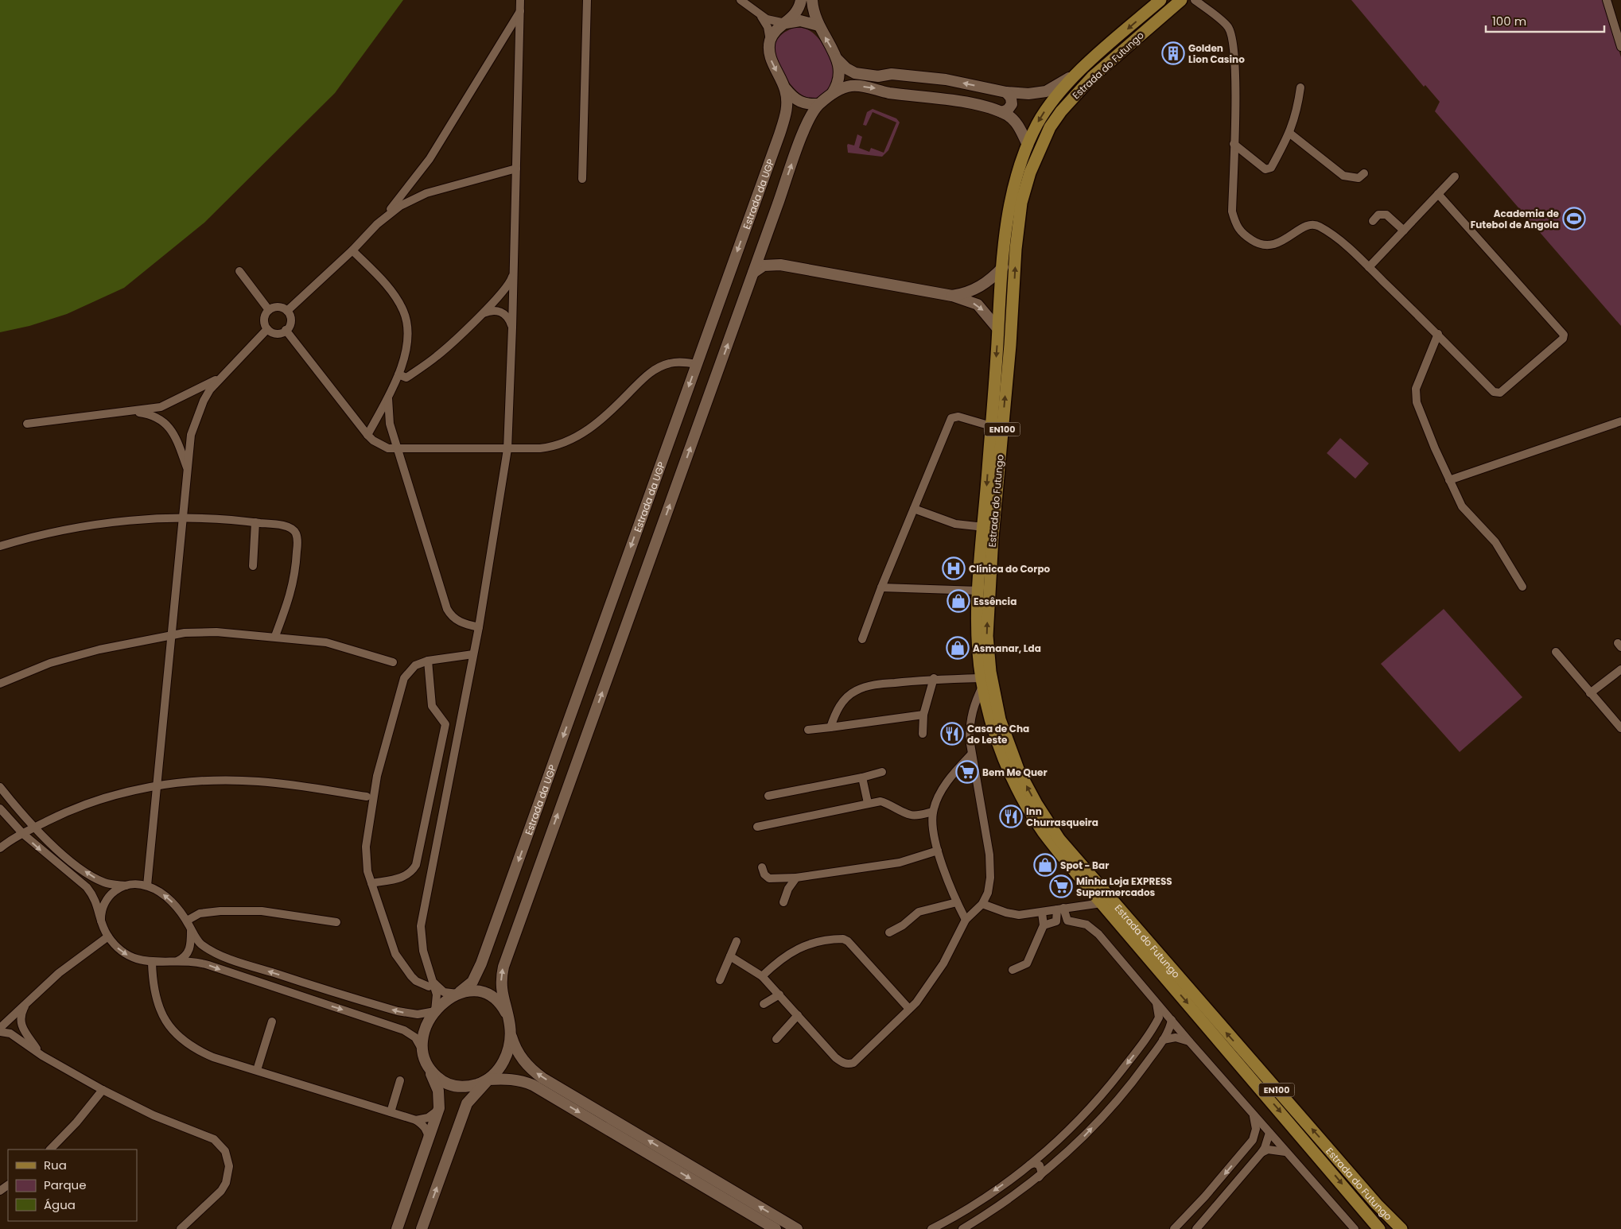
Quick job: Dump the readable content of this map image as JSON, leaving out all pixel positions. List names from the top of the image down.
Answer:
{
  "streets": {
    "main road": ["Estrada do Futungo", "Estrada da UGP", "EN100"]
  },
  "places": {
    "building": ["Golden Lion Casino"],
    "sports": ["Academia de Futebol de Angola"],
    "hospital": ["Clínica do Corpo"],
    "shop": ["Essência", "Asmanar, Lda", "Spot - Bar"],
    "restaurant": ["Casa de Cha do Leste", "Inn Churrasqueira"],
    "supermarket": ["Bem Me Quer", "Minha Loja EXPRESS Supermercados"]
  },
  "legend": ["Rua", "Parque", "Água"],
  "scale_bar": "100 m"
}
